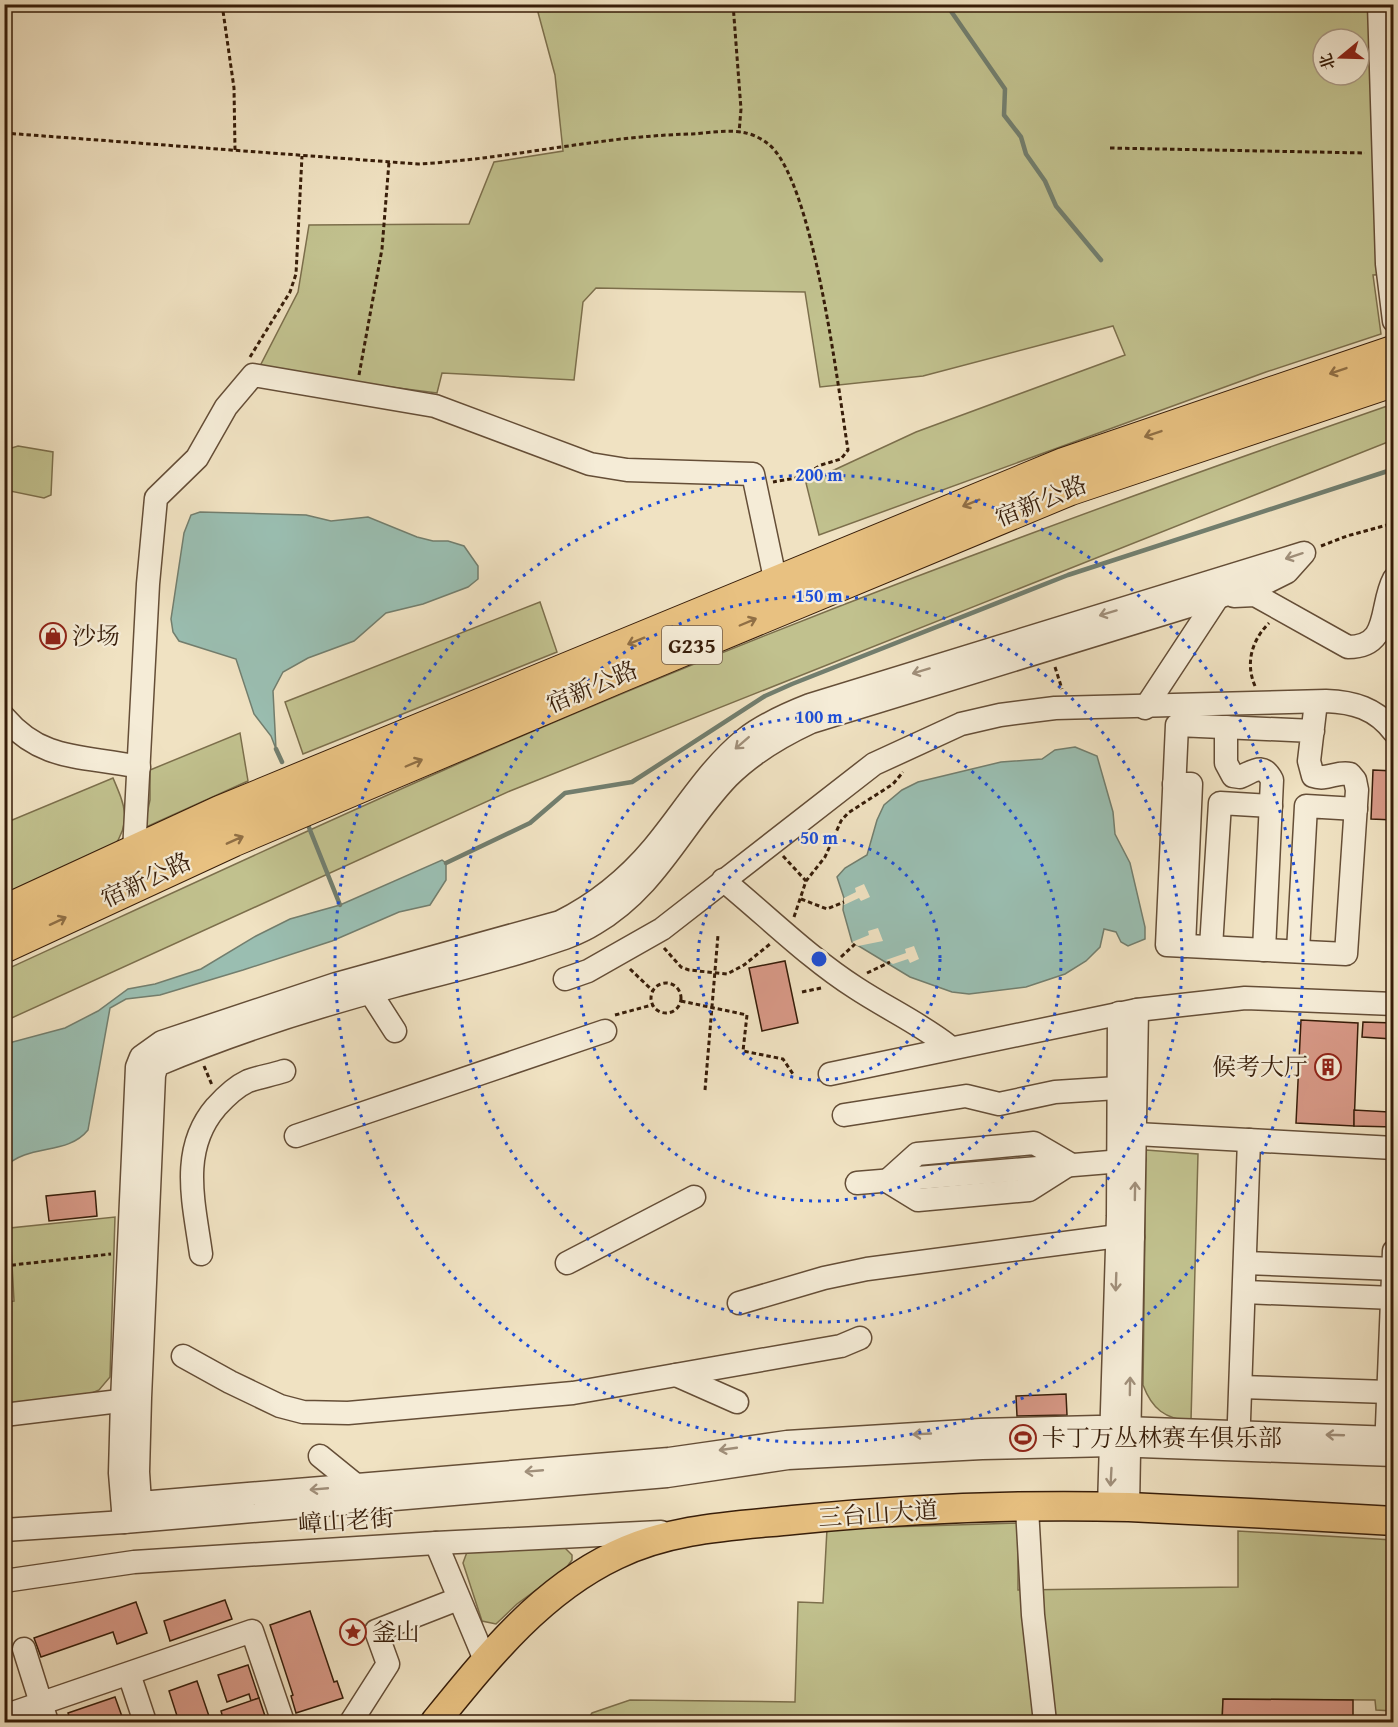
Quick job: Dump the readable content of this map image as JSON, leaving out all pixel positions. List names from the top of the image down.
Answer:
{
  "streets": {
    "highway": ["宿新公路", "G235"],
    "main road": ["三台山大道"],
    "street": ["嶂山老街"]
  },
  "crossings": [
    ["三台山大道", "嶂山老街"]
  ],
  "places": {
    "shop": ["沙场"],
    "building": ["候考大厅"],
    "sports": ["卡丁万丛林赛车俱乐部"],
    "place": ["釜山"]
  },
  "north": "left",
  "rings": [
    "200 m",
    "150 m",
    "100 m",
    "50 m"
  ]
}
